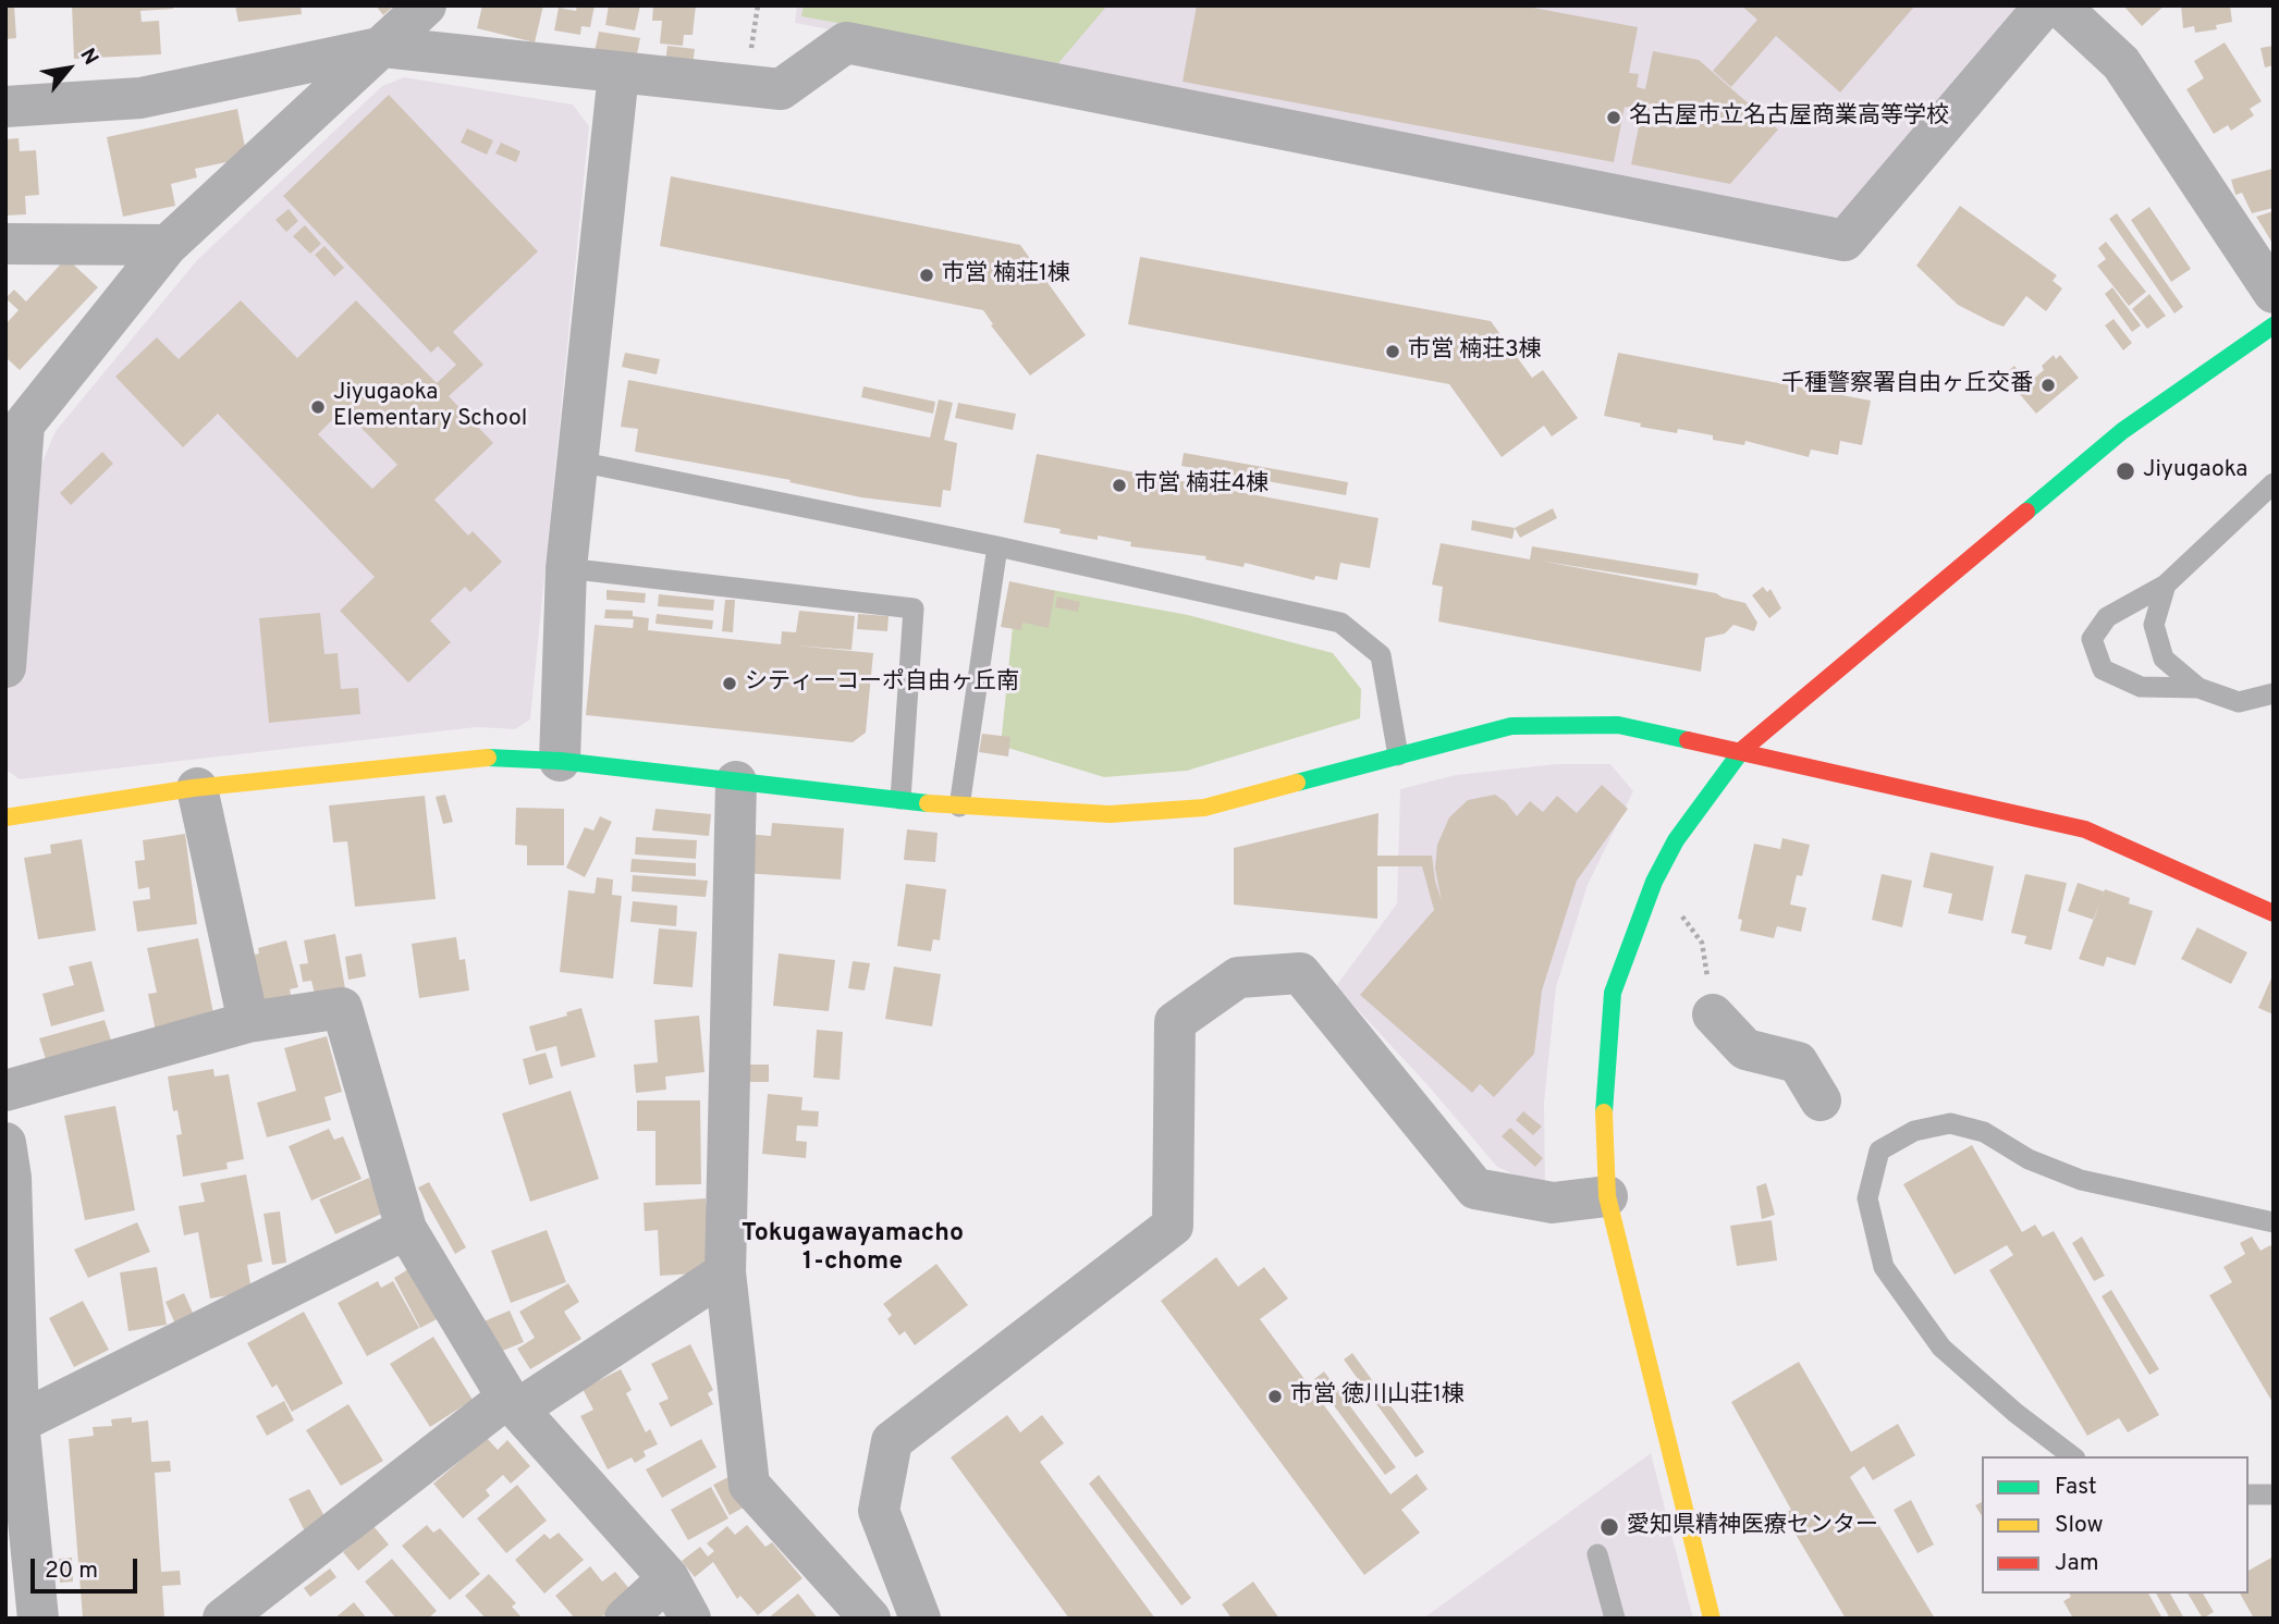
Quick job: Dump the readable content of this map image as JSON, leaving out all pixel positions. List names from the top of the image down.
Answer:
{
  "districts": ["Tokugawayamacho 1-chome"],
  "places": [
    "名古屋市立名古屋商業高等学校",
    "市営 楠荘1棟",
    "市営 楠荘3棟",
    "千種警察署自由ヶ丘交番",
    "Jiyugaoka Elementary School",
    "Jiyugaoka",
    "市営 楠荘4棟",
    "シティーコーポ自由ヶ丘南",
    "市営 徳川山荘1棟",
    "愛知県精神医療センター"
  ],
  "legend": ["Fast", "Slow", "Jam"],
  "scale_bar": "20 m",
  "north": "top right"
}
